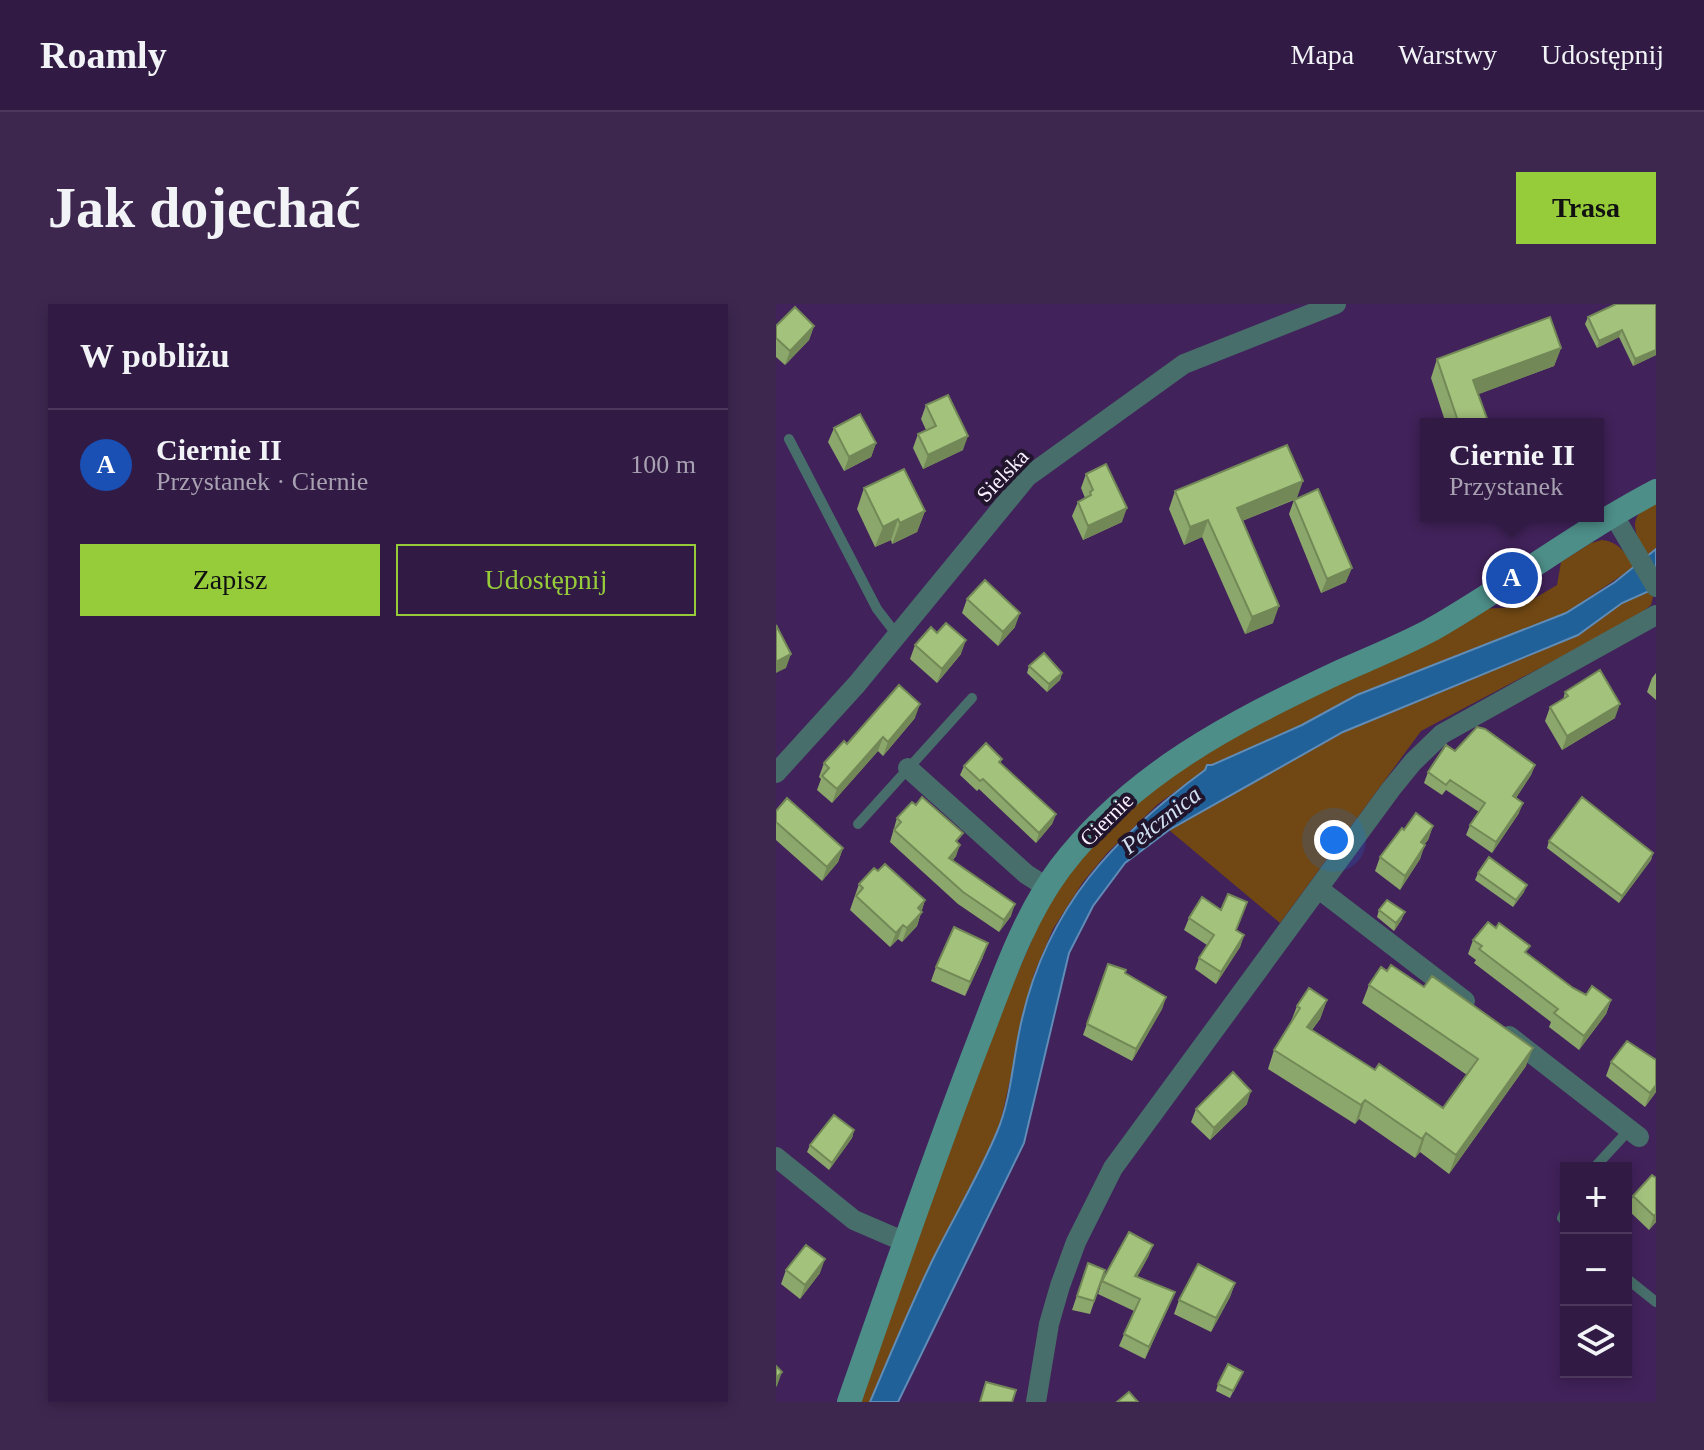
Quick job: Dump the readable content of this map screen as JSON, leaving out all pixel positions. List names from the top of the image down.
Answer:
{
  "streets": {
    "street": ["Sielska", "Ciernie"]
  },
  "water": ["Pełcznica"],
  "page": {
    "header": "Roamly",
    "nav": ["Mapa", "Warstwy", "Udostępnij"],
    "buttons": [
      "Trasa",
      ["Zapisz", "Udostępnij"]
    ],
    "title": "Jak dojechać",
    "heading": "W pobliżu",
    "list": [
      {
        "mark": "A",
        "name": "Ciernie II",
        "note": "Przystanek · Ciernie",
        "value": "100 m"
      }
    ],
    "popup": ["Ciernie II", "Przystanek"],
    "pins": "A",
    "map_buttons": ["+", "−"]
  }
}
